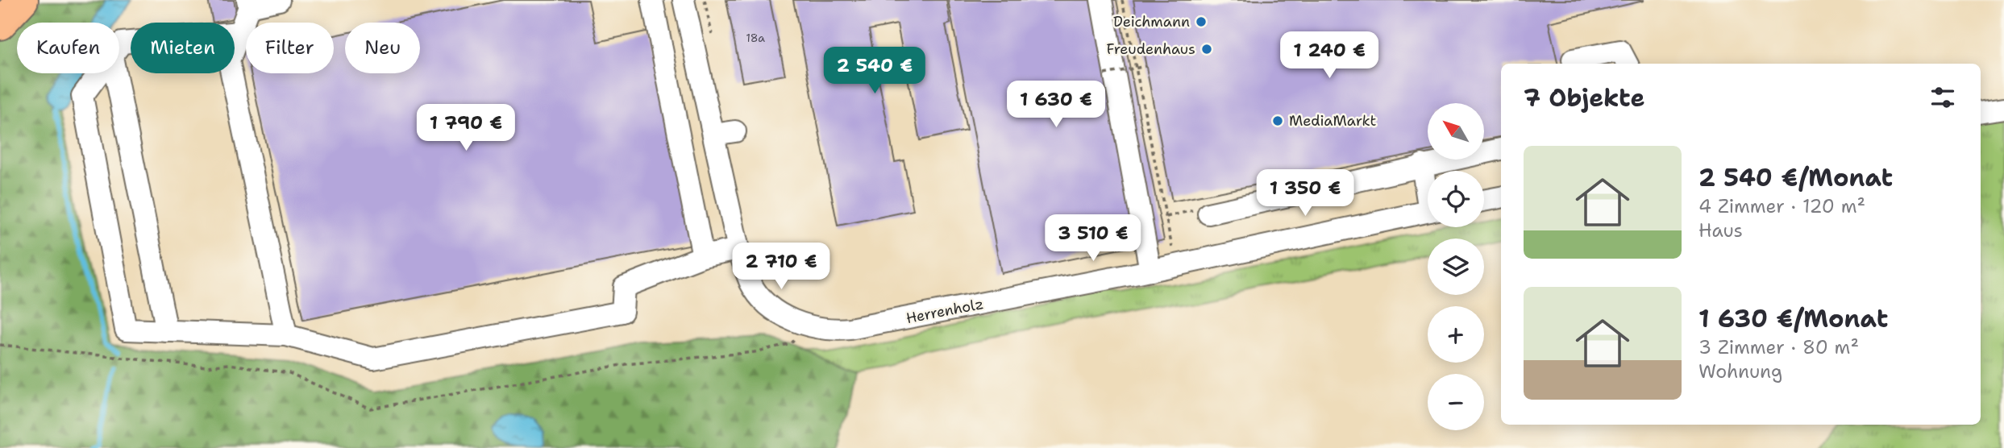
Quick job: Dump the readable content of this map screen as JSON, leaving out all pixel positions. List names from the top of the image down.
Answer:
{
  "streets": {
    "street": ["Herrenholz"]
  },
  "places": ["Deichmann", "Freudenhaus", "MediaMarkt"],
  "house_numbers": ["18a"],
  "north": "top left",
  "page": {
    "chip": [
      "Kaufen",
      "Mieten",
      "Filter",
      "Neu"
    ],
    "price": [
      "1 240 €",
      "2 540 €",
      "1 630 €",
      "1 790 €",
      "1 350 €",
      "3 510 €",
      "2 710 €"
    ],
    "heading": "7 Objekte",
    "map_buttons": ["+", "−"],
    "list": [
      {
        "name": "2 540 €/Monat",
        "note": "4 Zimmer · 120 m² · Haus"
      },
      {
        "name": "1 630 €/Monat",
        "note": "3 Zimmer · 80 m² · Wohnung"
      }
    ]
  }
}
